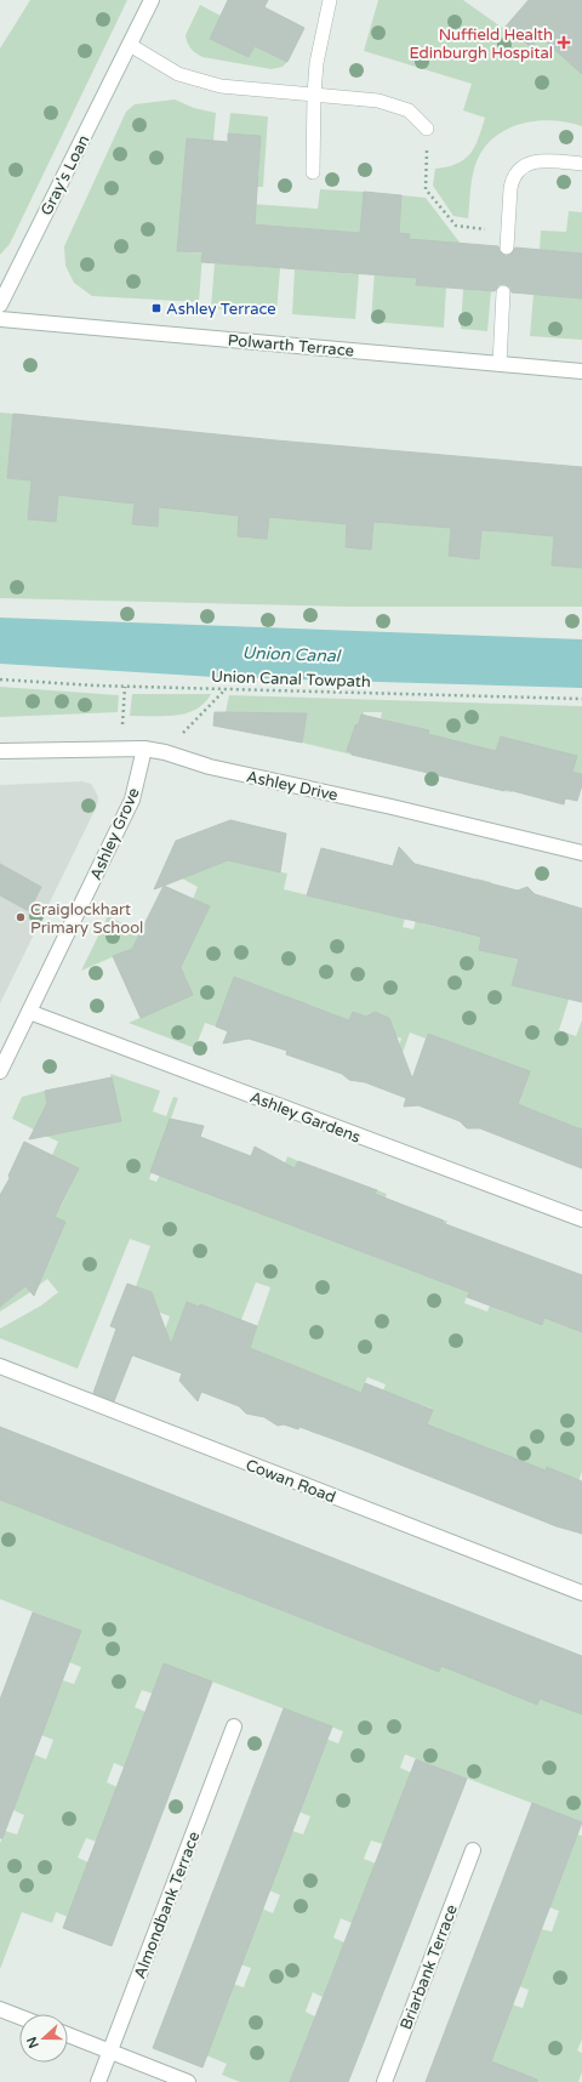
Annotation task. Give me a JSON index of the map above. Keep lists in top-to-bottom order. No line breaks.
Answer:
{"streets":{"street":["Gray's Loan","Polwarth Terrace","Ashley Drive","Ashley Grove","Ashley Gardens","Cowan Road","Almondbank Terrace","Briarbank Terrace"],"path":["Union Canal Towpath"]},"crossings":[["Ashley Drive","Ashley Grove"],["Ashley Grove","Ashley Gardens"]],"water":["Union Canal"],"places":{"health":["Nuffield Health Edinburgh Hospital"],"transit":["Ashley Terrace"],"other":["Craiglockhart Primary School"]},"north":"left"}
